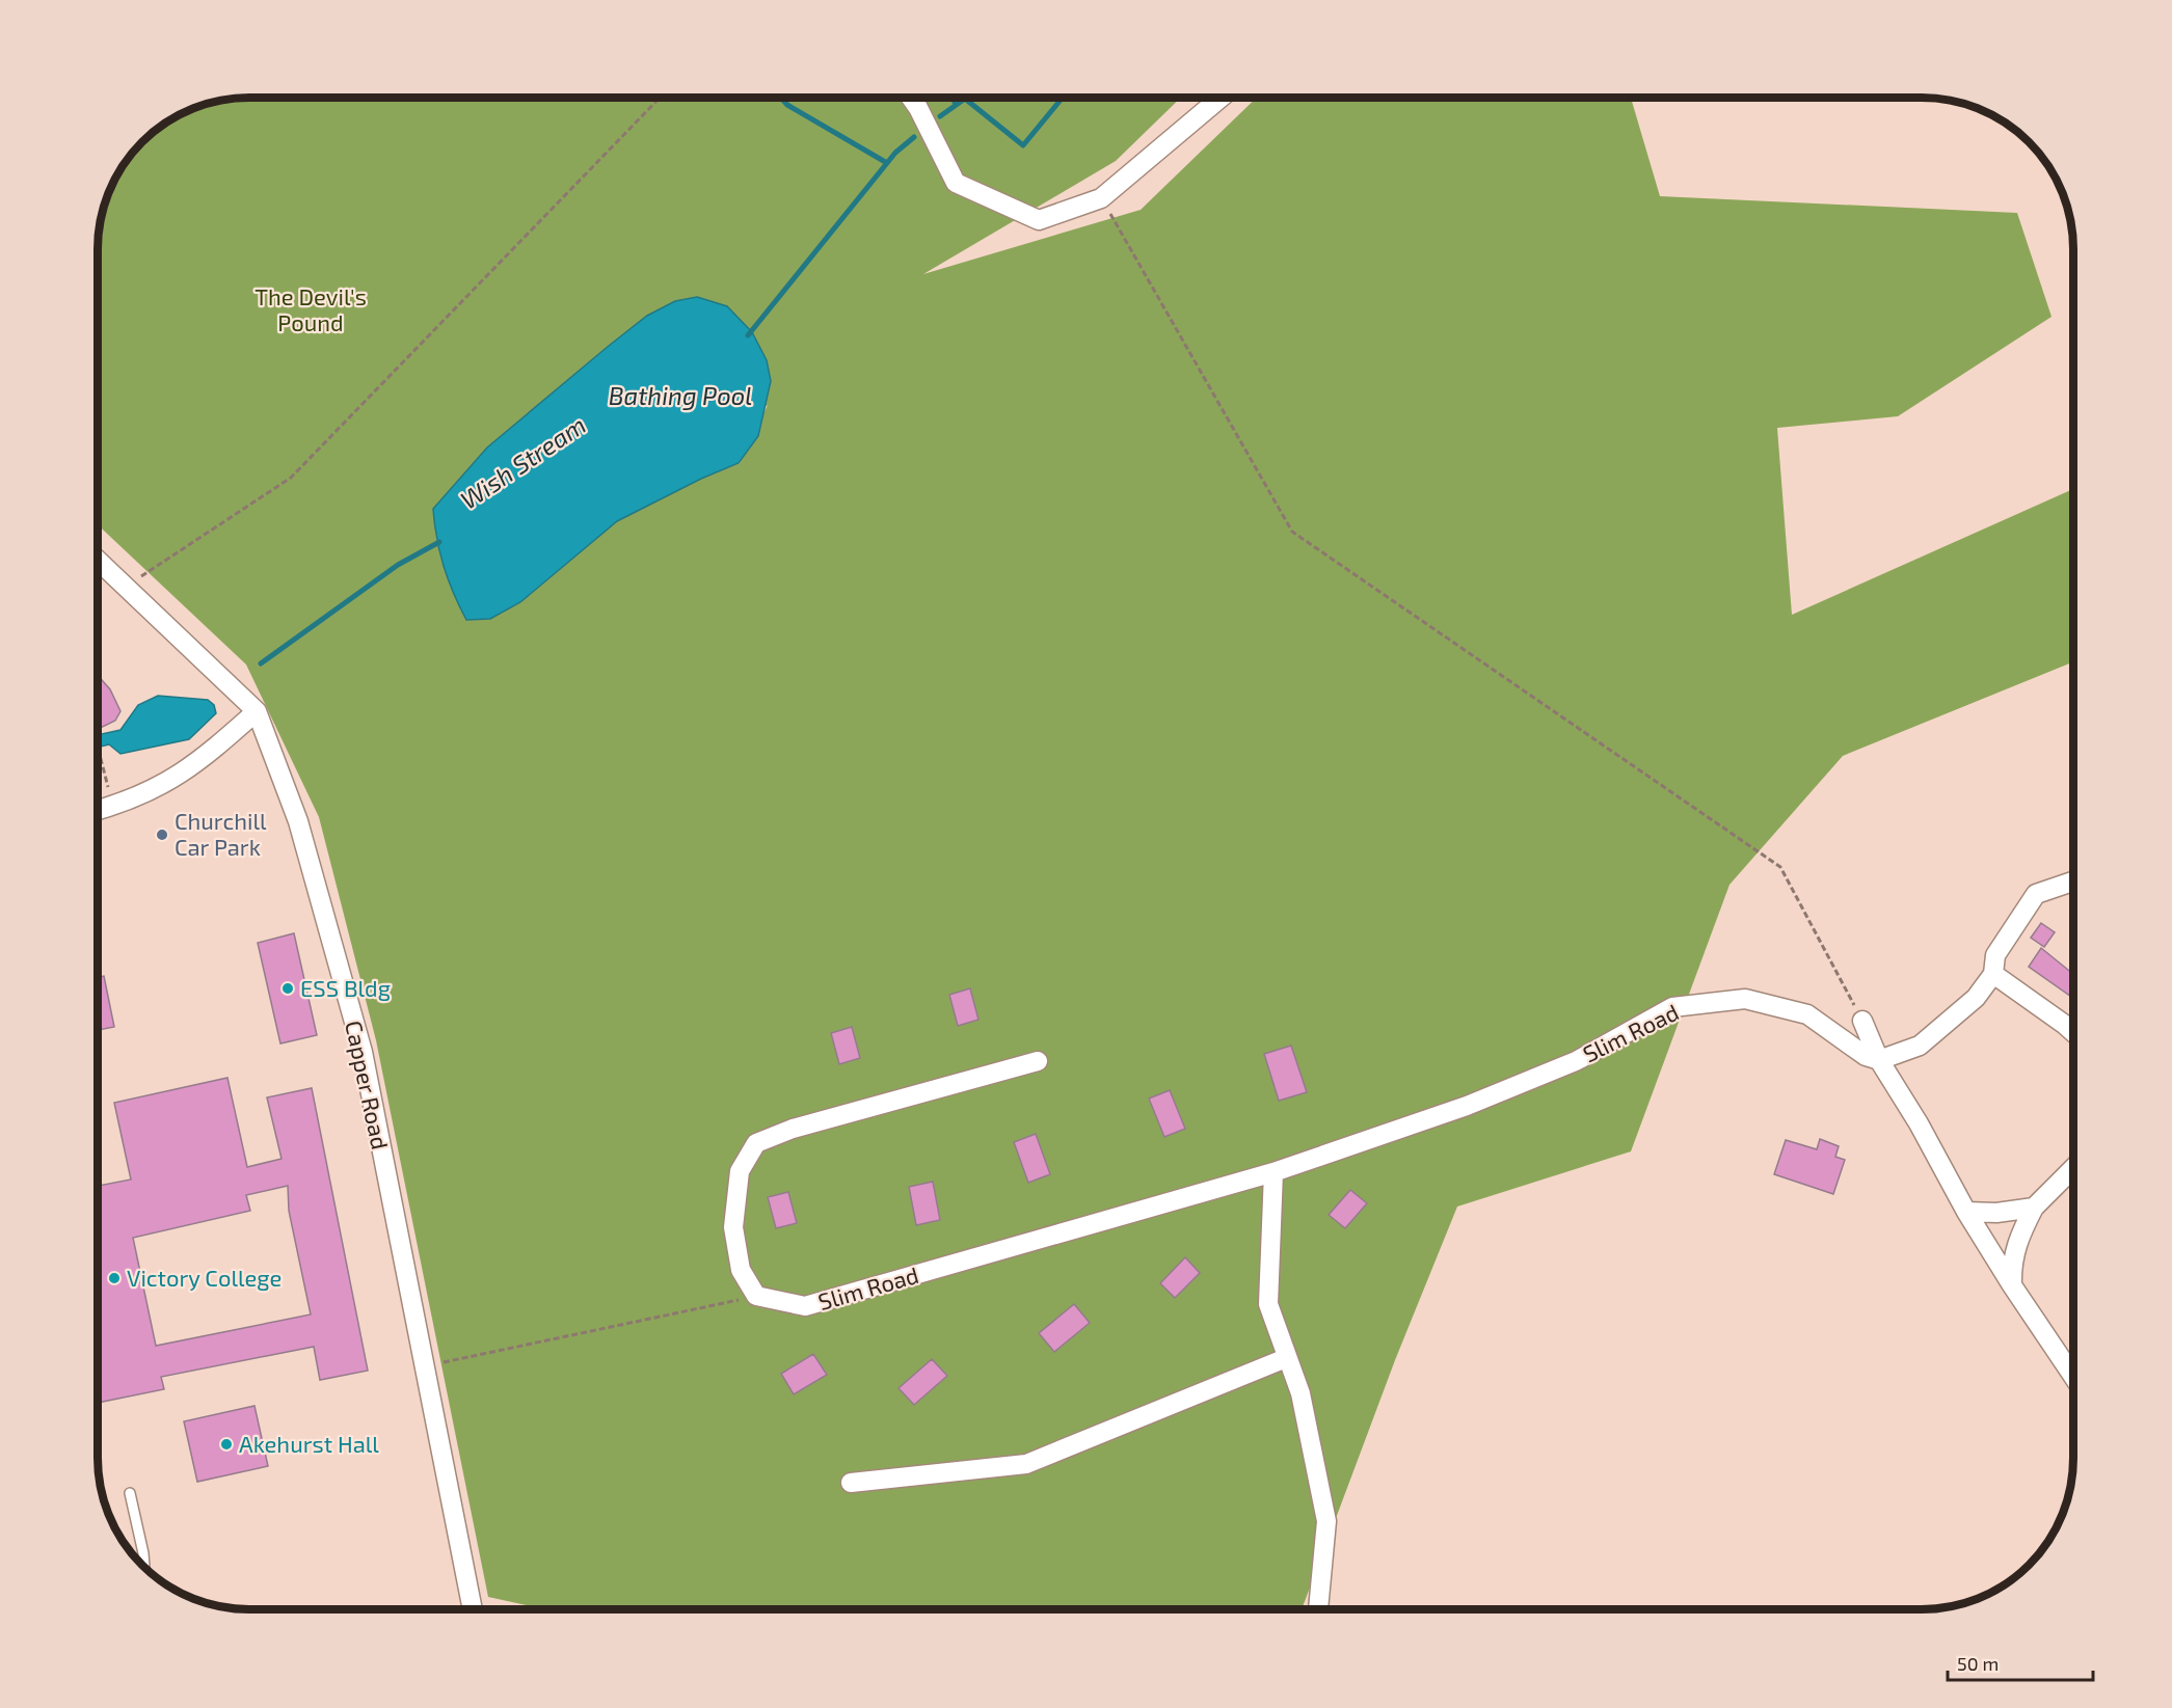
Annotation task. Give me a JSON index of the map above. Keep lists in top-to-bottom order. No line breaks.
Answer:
{"streets":{"street":["Slim Road","Capper Road"]},"water":["Bathing Pool","Wish Stream"],"parks":["The Devil's Pound"],"places":["Churchill Car Park","ESS Bldg","Victory College","Akehurst Hall"],"scale_bar":"50 m"}
